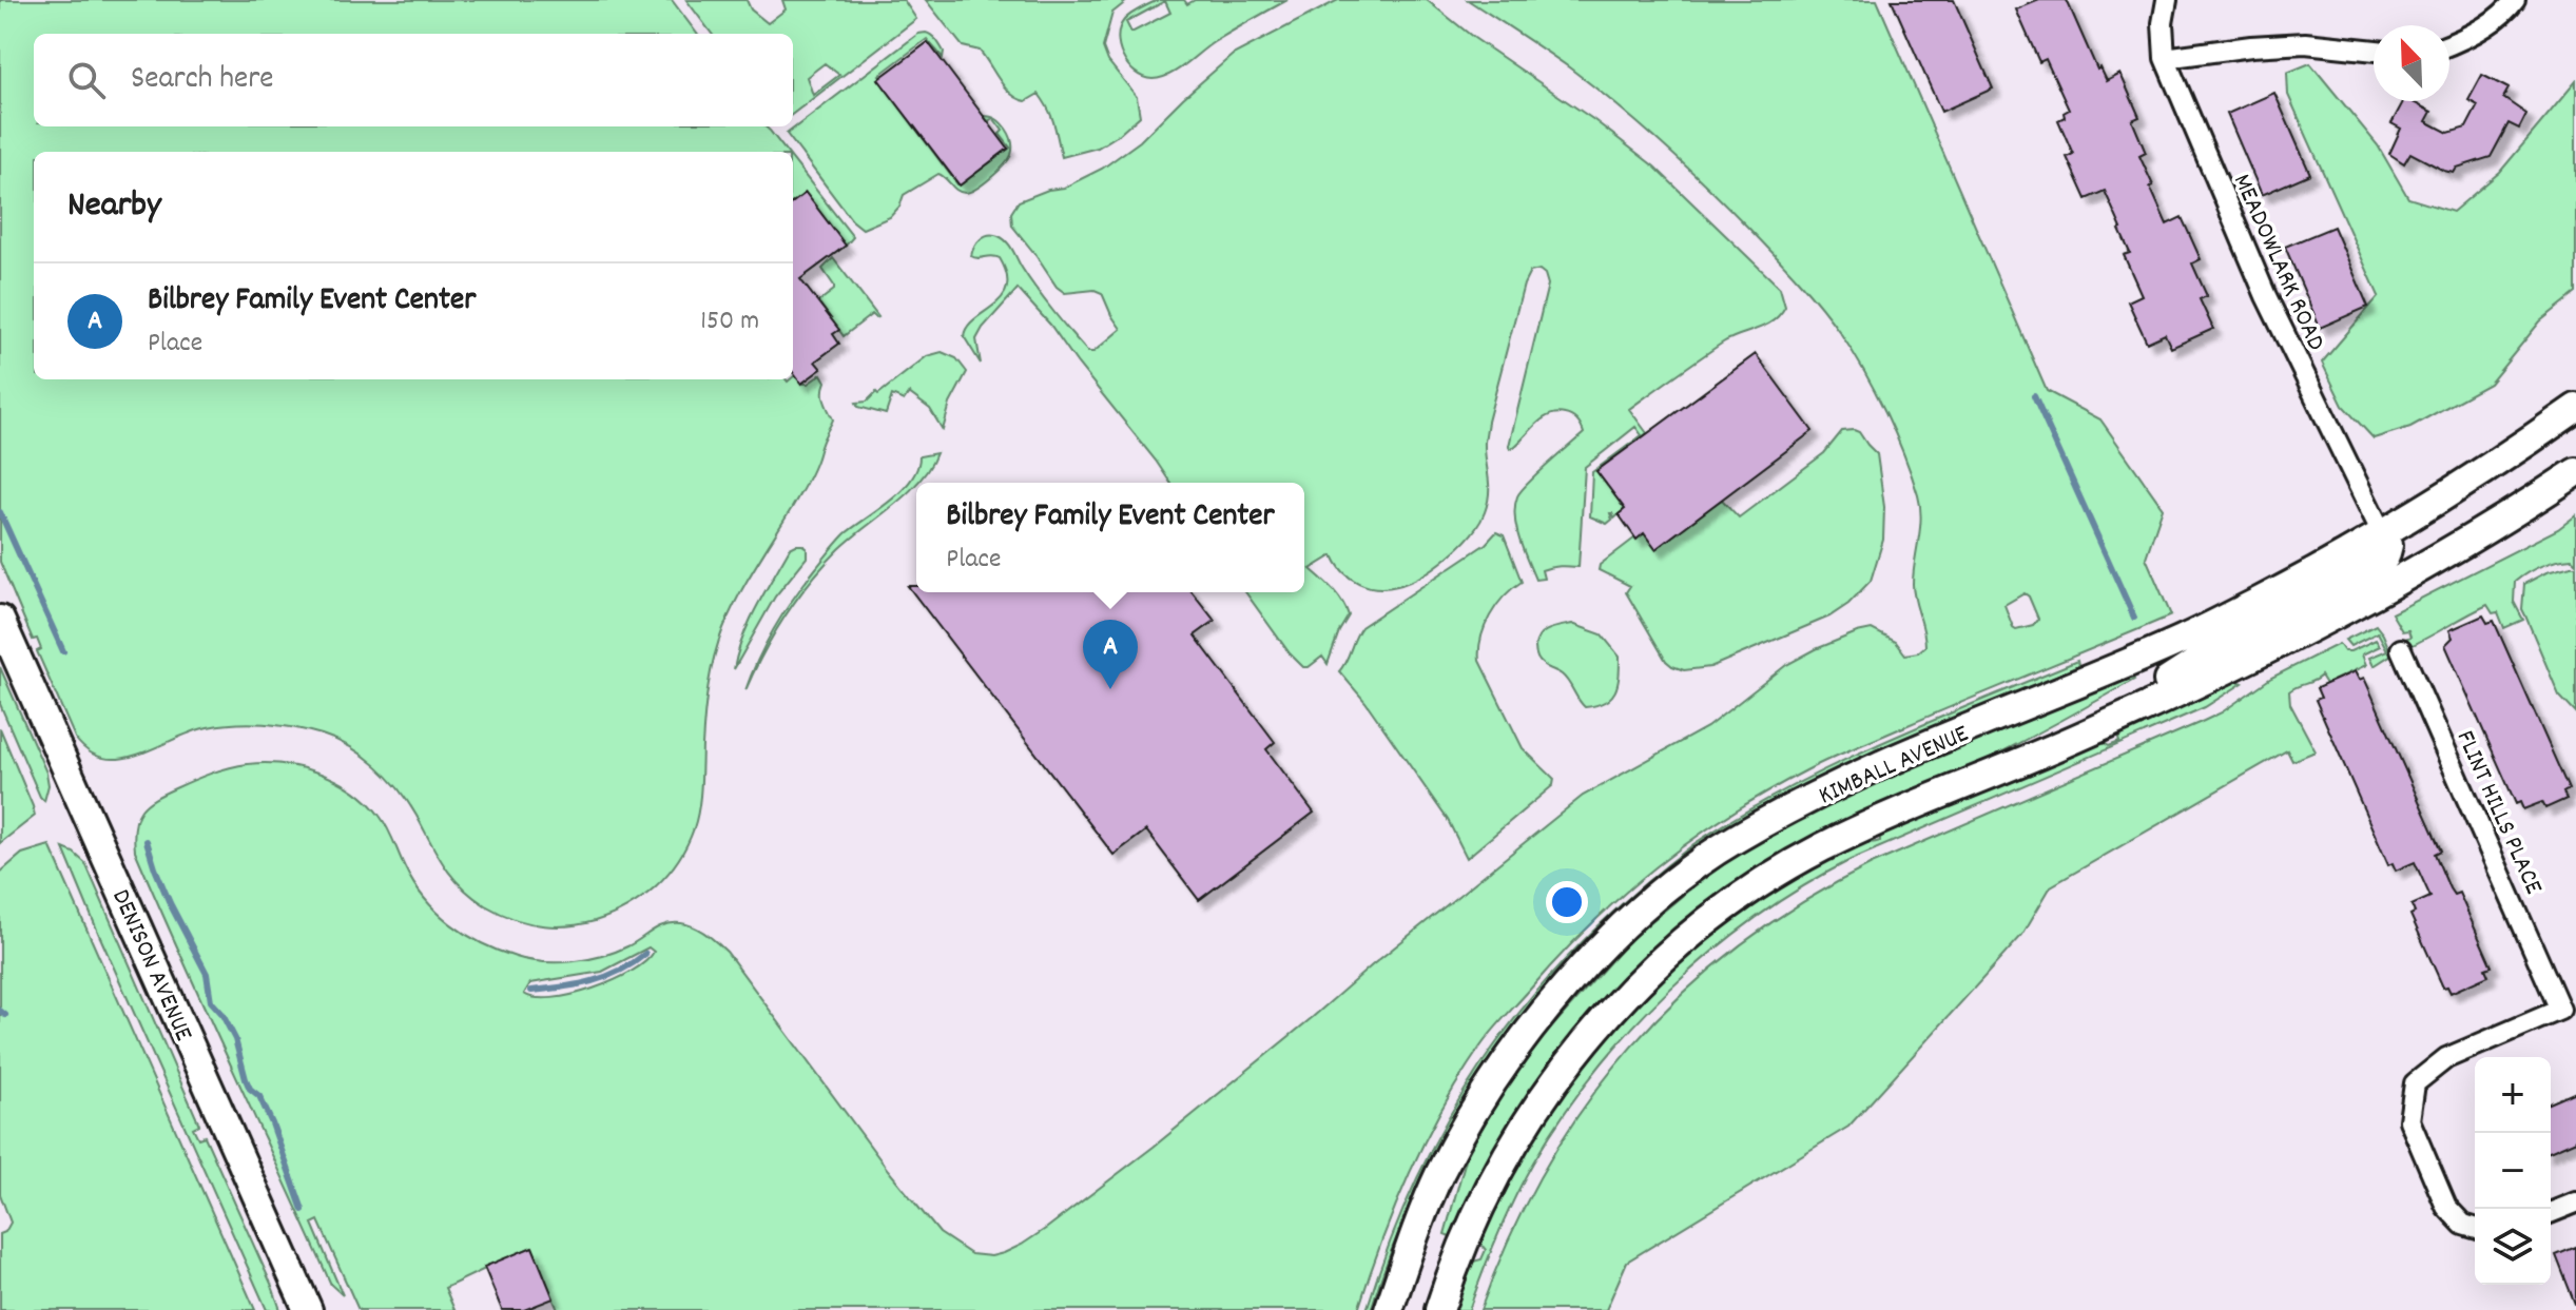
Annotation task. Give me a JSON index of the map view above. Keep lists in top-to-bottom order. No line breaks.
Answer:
{"streets":{"main road":["KIMBALL AVENUE","DENISON AVENUE"],"street":["MEADOWLARK ROAD","FLINT HILLS PLACE"]},"crossings":[["MEADOWLARK ROAD","KIMBALL AVENUE"]],"north":"top left","page":{"search":"Search here","heading":"Nearby","list":[{"mark":"A","name":"Bilbrey Family Event Center","note":"Place","value":"150 m"}],"popup":["Bilbrey Family Event Center","Place"],"pins":"A","map_buttons":["+","−"]}}
